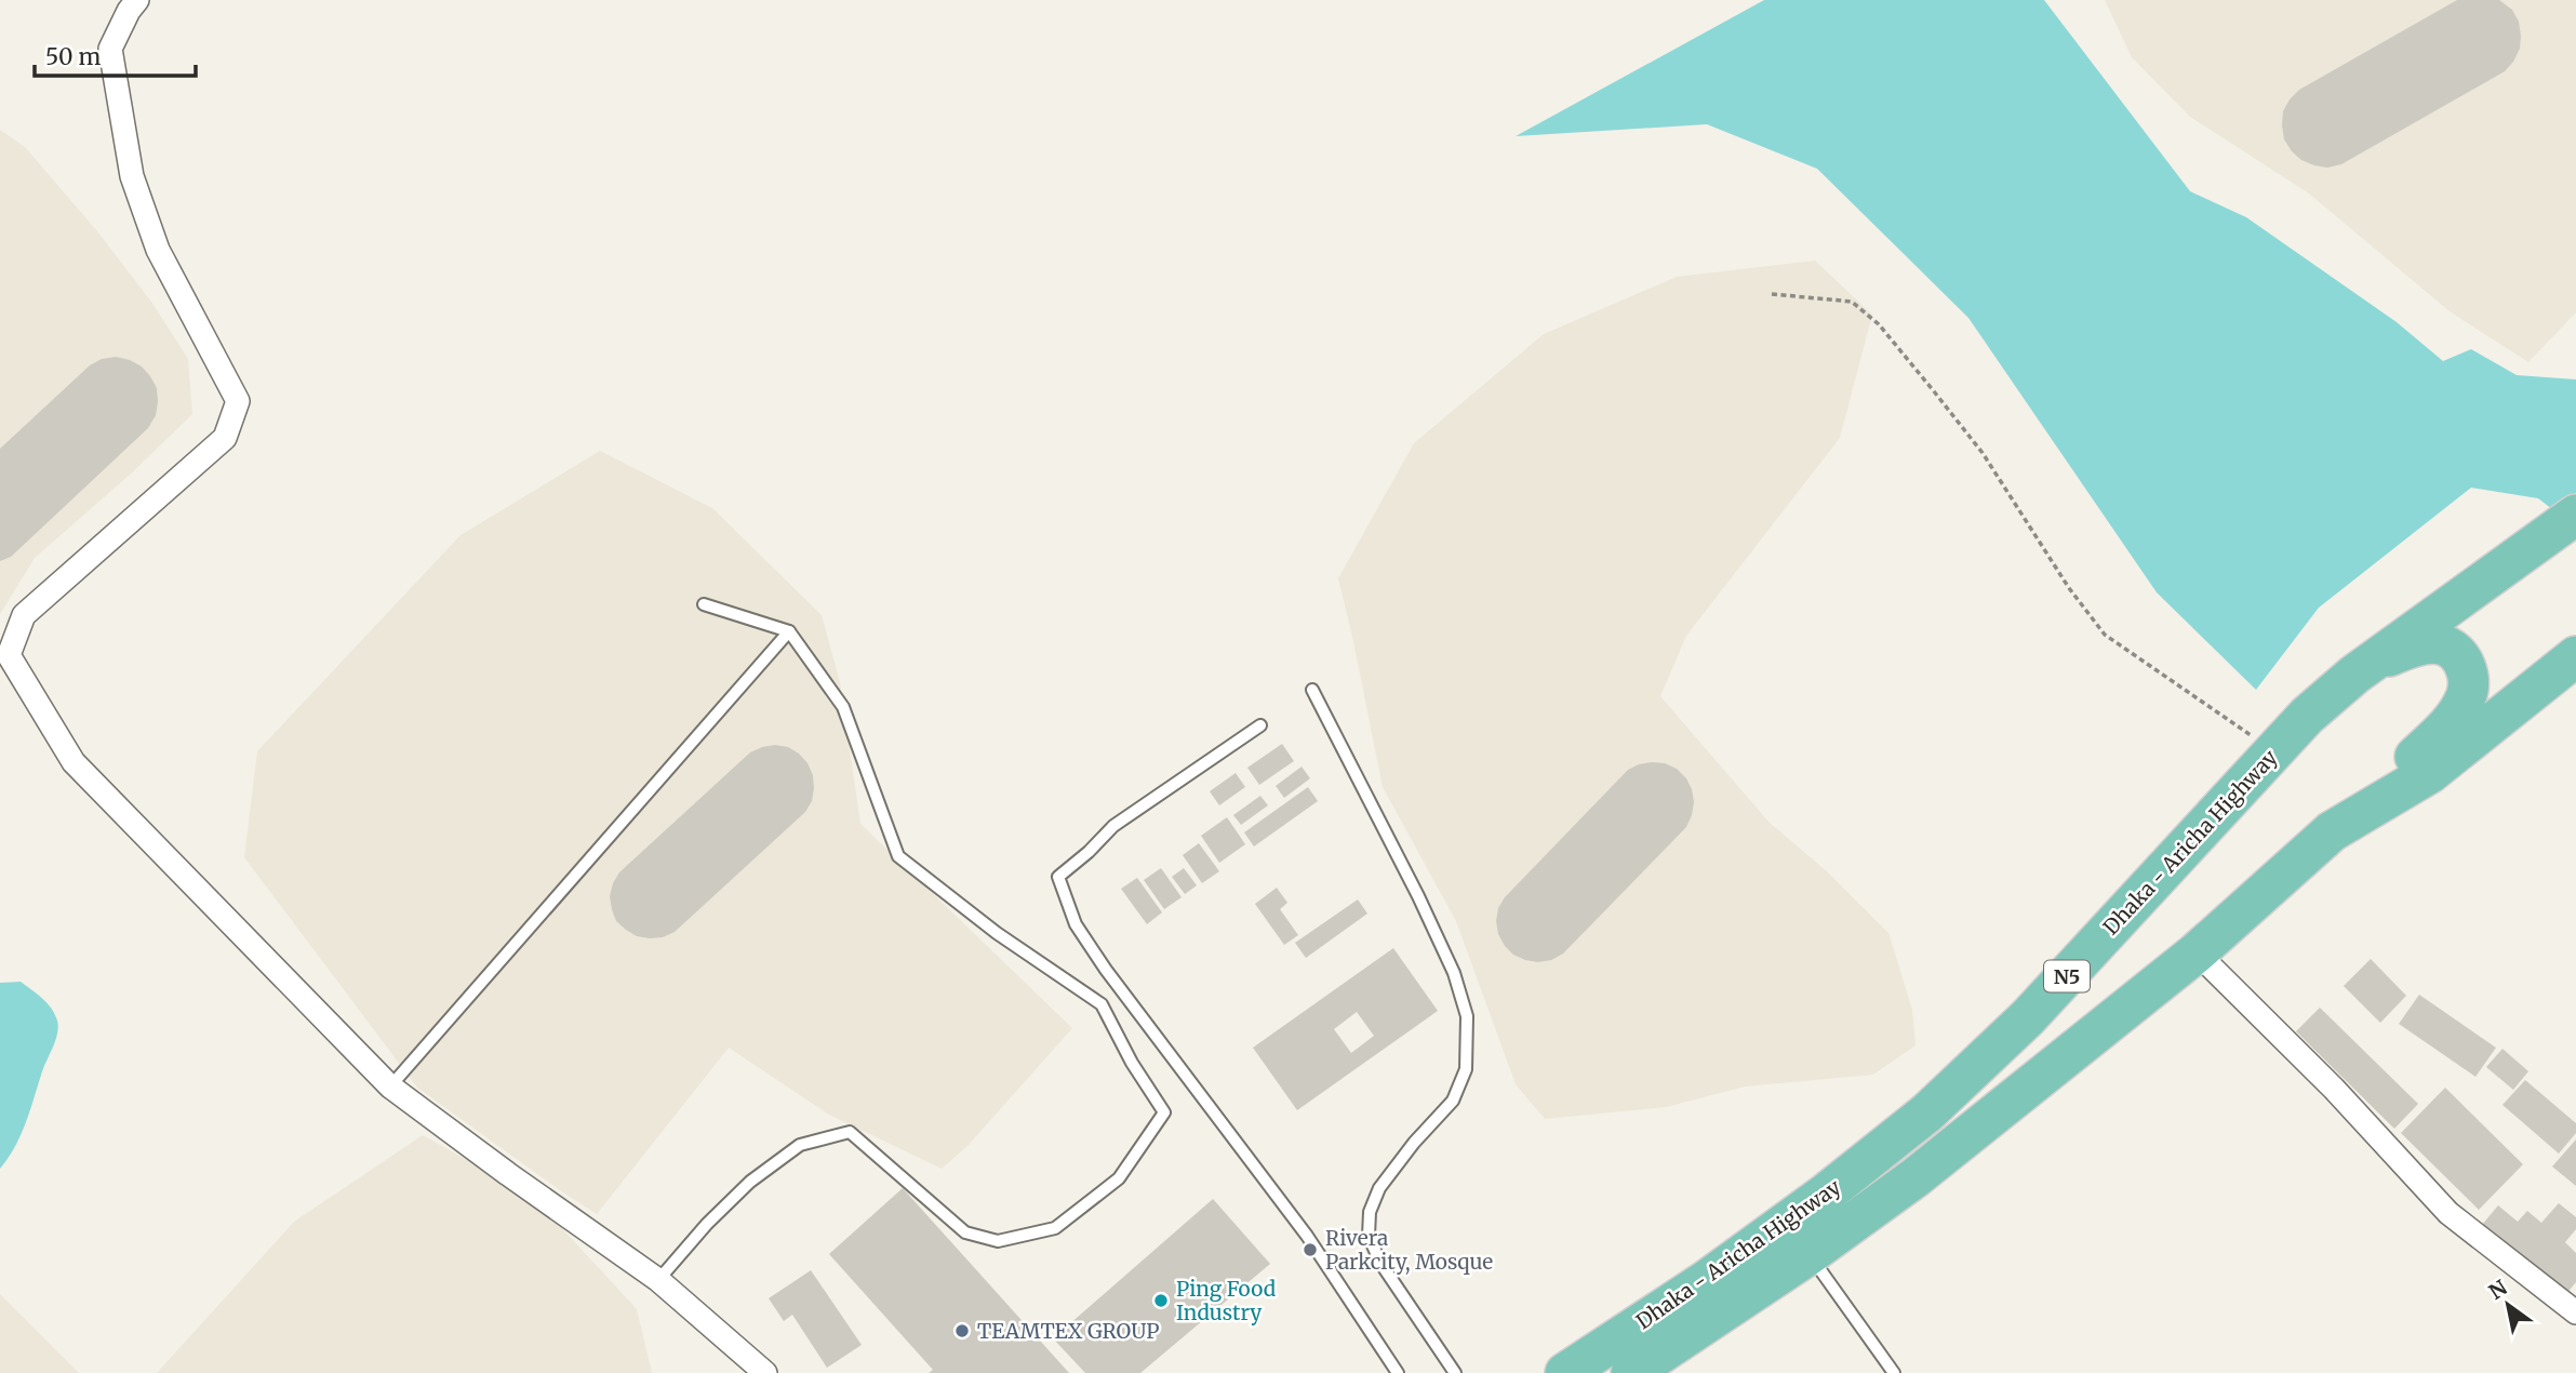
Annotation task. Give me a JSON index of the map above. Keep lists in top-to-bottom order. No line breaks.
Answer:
{"streets":{"highway":["Dhaka - Aricha Highway","N5"]},"places":["Rivera Parkcity, Mosque","Ping Food Industry","TEAMTEX GROUP"],"scale_bar":"50 m","north":"top left"}
